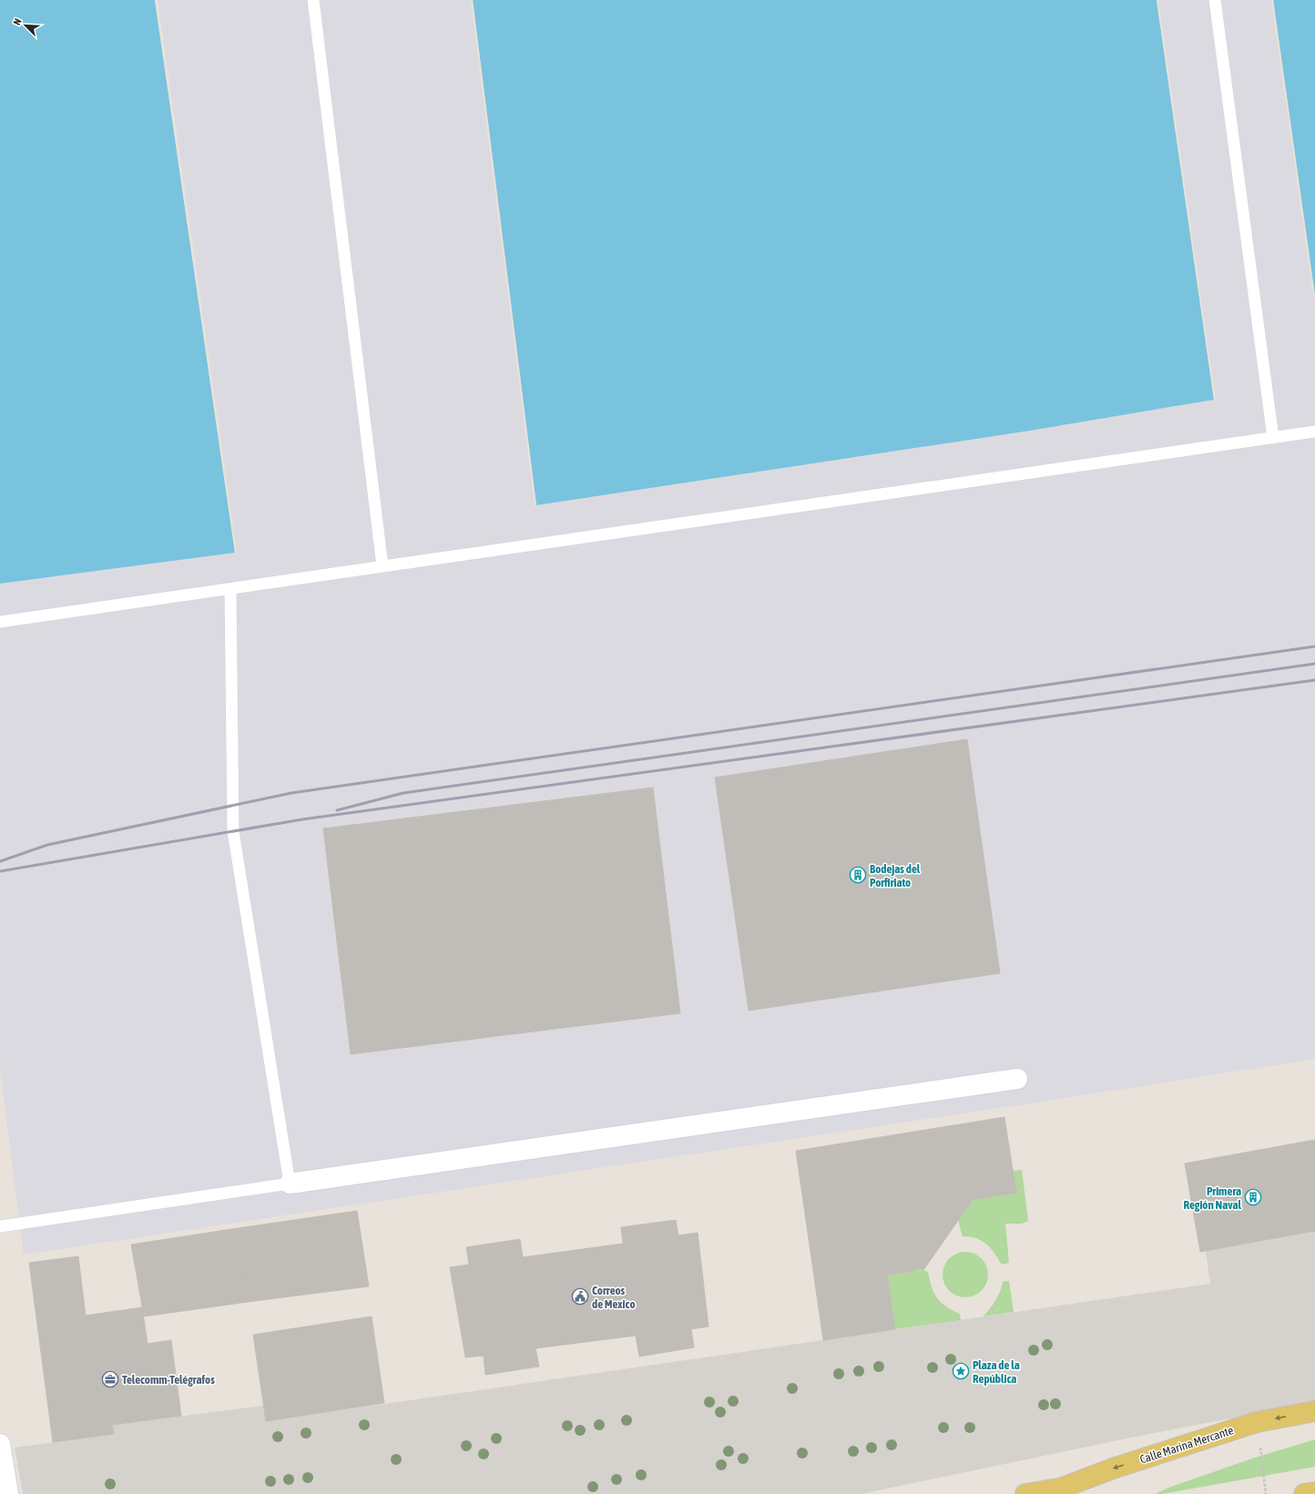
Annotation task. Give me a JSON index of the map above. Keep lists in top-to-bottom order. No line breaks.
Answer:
{"streets":{"main road":["Calle Marina Mercante"]},"one_way":["Calle Marina Mercante"],"places":{"building":["Bodejas del Porfiriato","Primera Región Naval"],"public building":["Correos de Mexico"],"place":["Plaza de la República"],"office":["Telecomm-Telégrafos"]},"north":"top left"}
